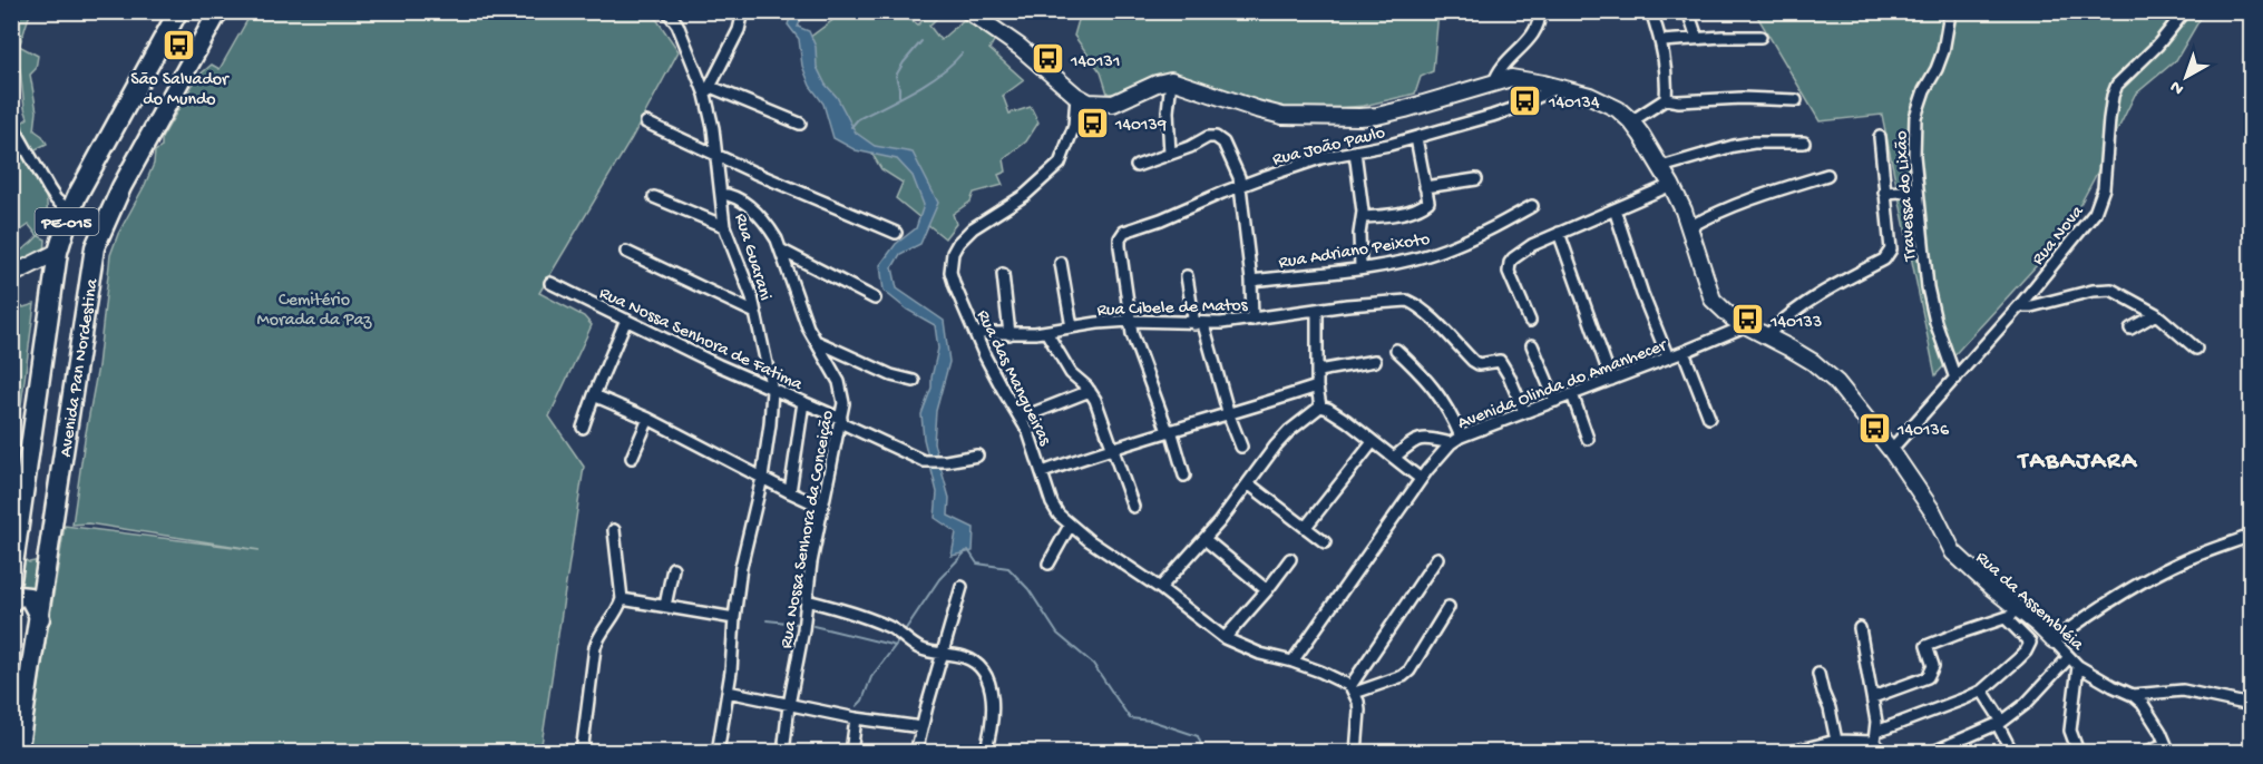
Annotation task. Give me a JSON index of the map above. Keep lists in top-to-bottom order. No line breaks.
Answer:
{"streets":{"highway":["PE-015","Avenida Pan Nordestina"],"street":["Rua João Paulo","Travessa do Lixão","Rua Nova","Rua Adriano Peixoto","Rua Guarani","Rua Cibele de Matos","Rua Nossa Senhora de Fatima","Rua das Mangueiras","Avenida Olinda do Amanhecer","Rua Nossa Senhora da Conceição","Rua da Assembléia"]},"crossings":[["Rua João Paulo","Rua Cibele de Matos"],["Travessa do Lixão","Rua Nova"],["Rua Nova","Rua da Assembléia"],["Rua Guarani","Rua Nossa Senhora de Fatima"],["Rua Guarani","Rua Nossa Senhora da Conceição"],["Rua Cibele de Matos","Rua das Mangueiras"],["Rua Cibele de Matos","Avenida Olinda do Amanhecer"],["Rua Nossa Senhora de Fatima","Rua Nossa Senhora da Conceição"],["Rua das Mangueiras","Avenida Olinda do Amanhecer"],["Avenida Olinda do Amanhecer","Rua da Assembléia"]],"districts":["TABAJARA"],"parks":["Cemitério Morada da Paz"],"places":{"bus stop":["São Salvador do Mundo","140131","140134","140139","140133","140136"]},"north":"bottom left"}
